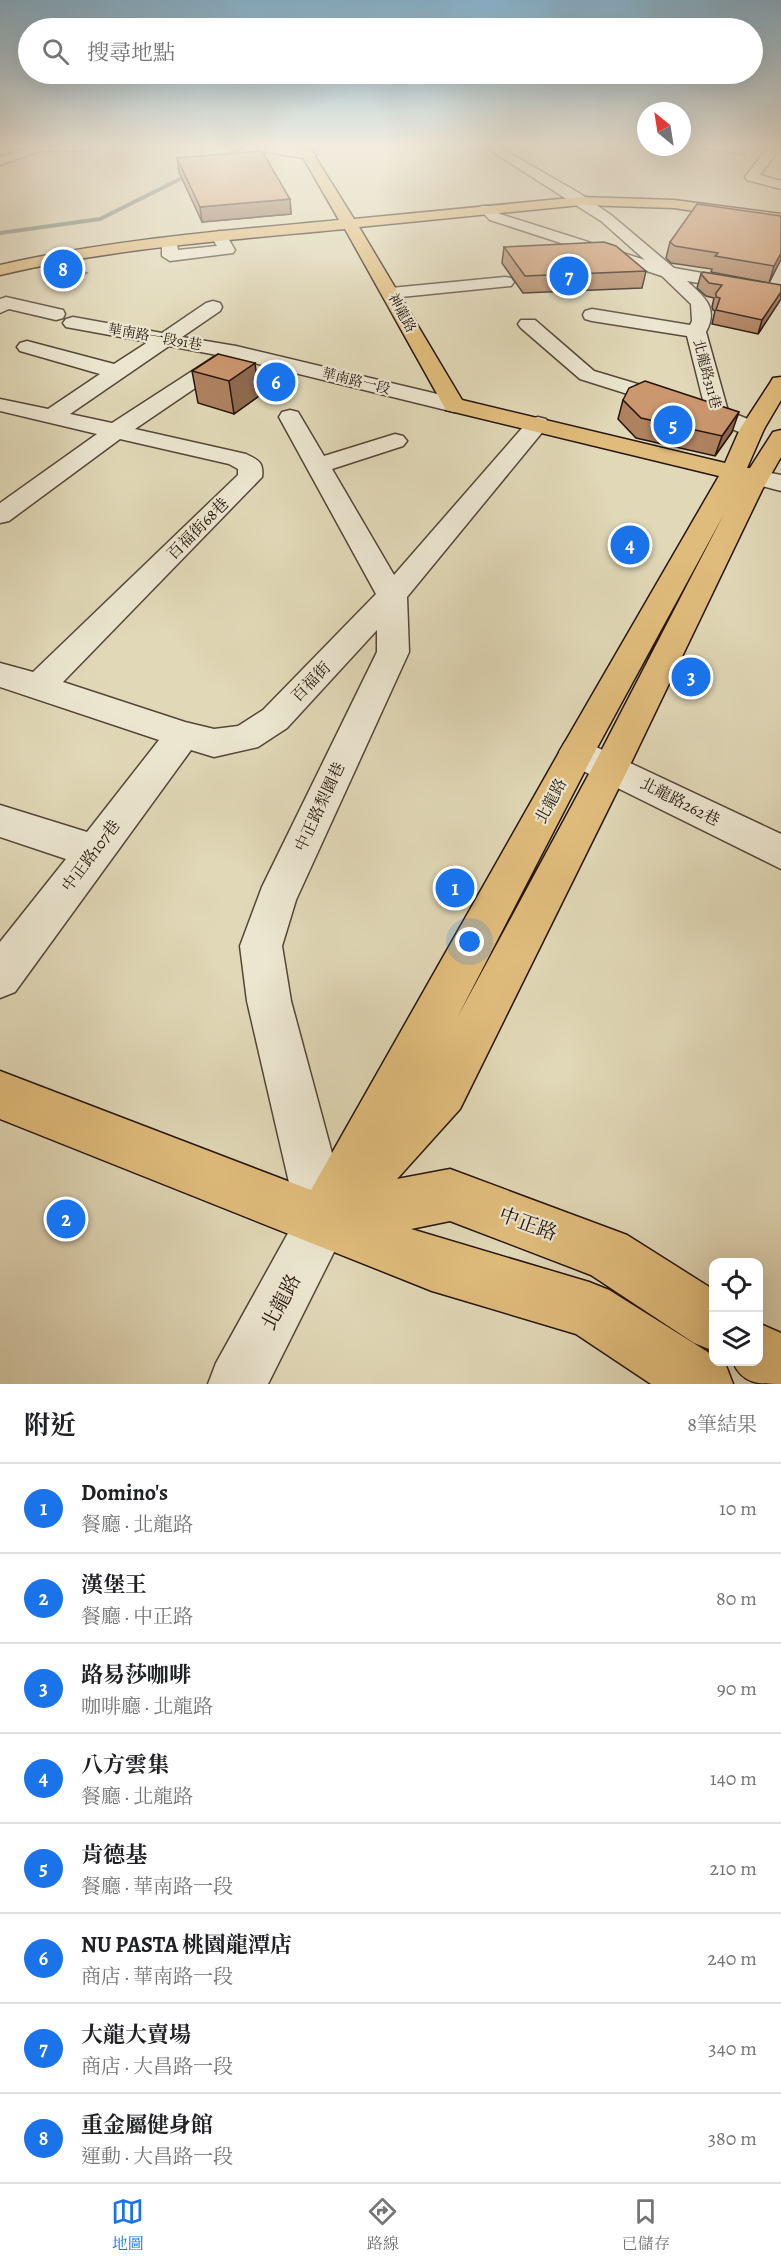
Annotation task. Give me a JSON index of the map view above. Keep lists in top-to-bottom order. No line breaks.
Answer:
{"streets":{"main road":["神龍路","華南路一段","北龍路","中正路"],"street":["華南路一段91巷","北龍路311巷","百福街68巷","百福街","北龍路262巷","中正路梨園巷","中正路107巷"]},"crossings":[["神龍路","華南路一段"],["華南路一段91巷","華南路一段"],["北龍路311巷","北龍路"],["華南路一段","百福街"],["華南路一段","北龍路"],["百福街68巷","百福街"],["百福街","中正路梨園巷"],["百福街","中正路107巷"],["北龍路","北龍路262巷"],["北龍路","中正路梨園巷"],["北龍路","中正路"],["中正路梨園巷","中正路"]],"north":"top left","page":{"search":"搜尋地點","pins":["8","7","6","5","4","3","1","2"],"heading":["附近","8筆結果"],"list":[{"mark":"1","name":"Domino's","note":"餐廳 · 北龍路","value":"10 m"},{"mark":"2","name":"漢堡王","note":"餐廳 · 中正路","value":"80 m"},{"mark":"3","name":"路易莎咖啡","note":"咖啡廳 · 北龍路","value":"90 m"},{"mark":"4","name":"八方雲集","note":"餐廳 · 北龍路","value":"140 m"},{"mark":"5","name":"肯德基","note":"餐廳 · 華南路一段","value":"210 m"},{"mark":"6","name":"NU PASTA 桃園龍潭店","note":"商店 · 華南路一段","value":"240 m"},{"mark":"7","name":"大龍大賣場","note":"商店 · 大昌路一段","value":"340 m"},{"mark":"8","name":"重金屬健身館","note":"運動 · 大昌路一段","value":"380 m"}],"nav":["地圖","路線","已儲存"]}}
